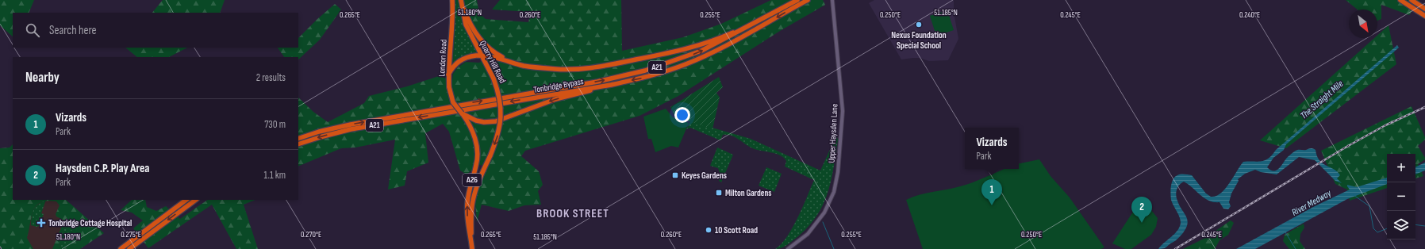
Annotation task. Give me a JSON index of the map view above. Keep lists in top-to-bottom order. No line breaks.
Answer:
{"streets":{"highway":["London Road","Quarry Hill Road","A21","Tonbridge Bypass","A26"],"street":["Upper Haysden Lane"]},"crossings":[["London Road","Quarry Hill Road"]],"districts":["BROOK STREET"],"water":["The Straight Mile","River Medway"],"places":{"other":["Nexus Foundation Special School","10 Scott Road"],"transit":["Keyes Gardens","Milton Gardens"],"health":["Tonbridge Cottage Hospital"]},"north":"bottom right","page":{"search":"Search here","heading":["Nearby","2 results"],"list":[{"mark":"1","name":"Vizards","note":"Park","value":"730 m"},{"mark":"2","name":"Haysden C.P. Play Area","note":"Park","value":"1.1 km"}],"popup":["Vizards","Park"],"map_buttons":["+","−"],"pins":["1","2"]},"coordinates":["51.180°N","51.185°N","0.245°E","0.265°E","0.260°E","0.255°E","0.250°E","0.240°E","0.275°E","0.270°E"]}
